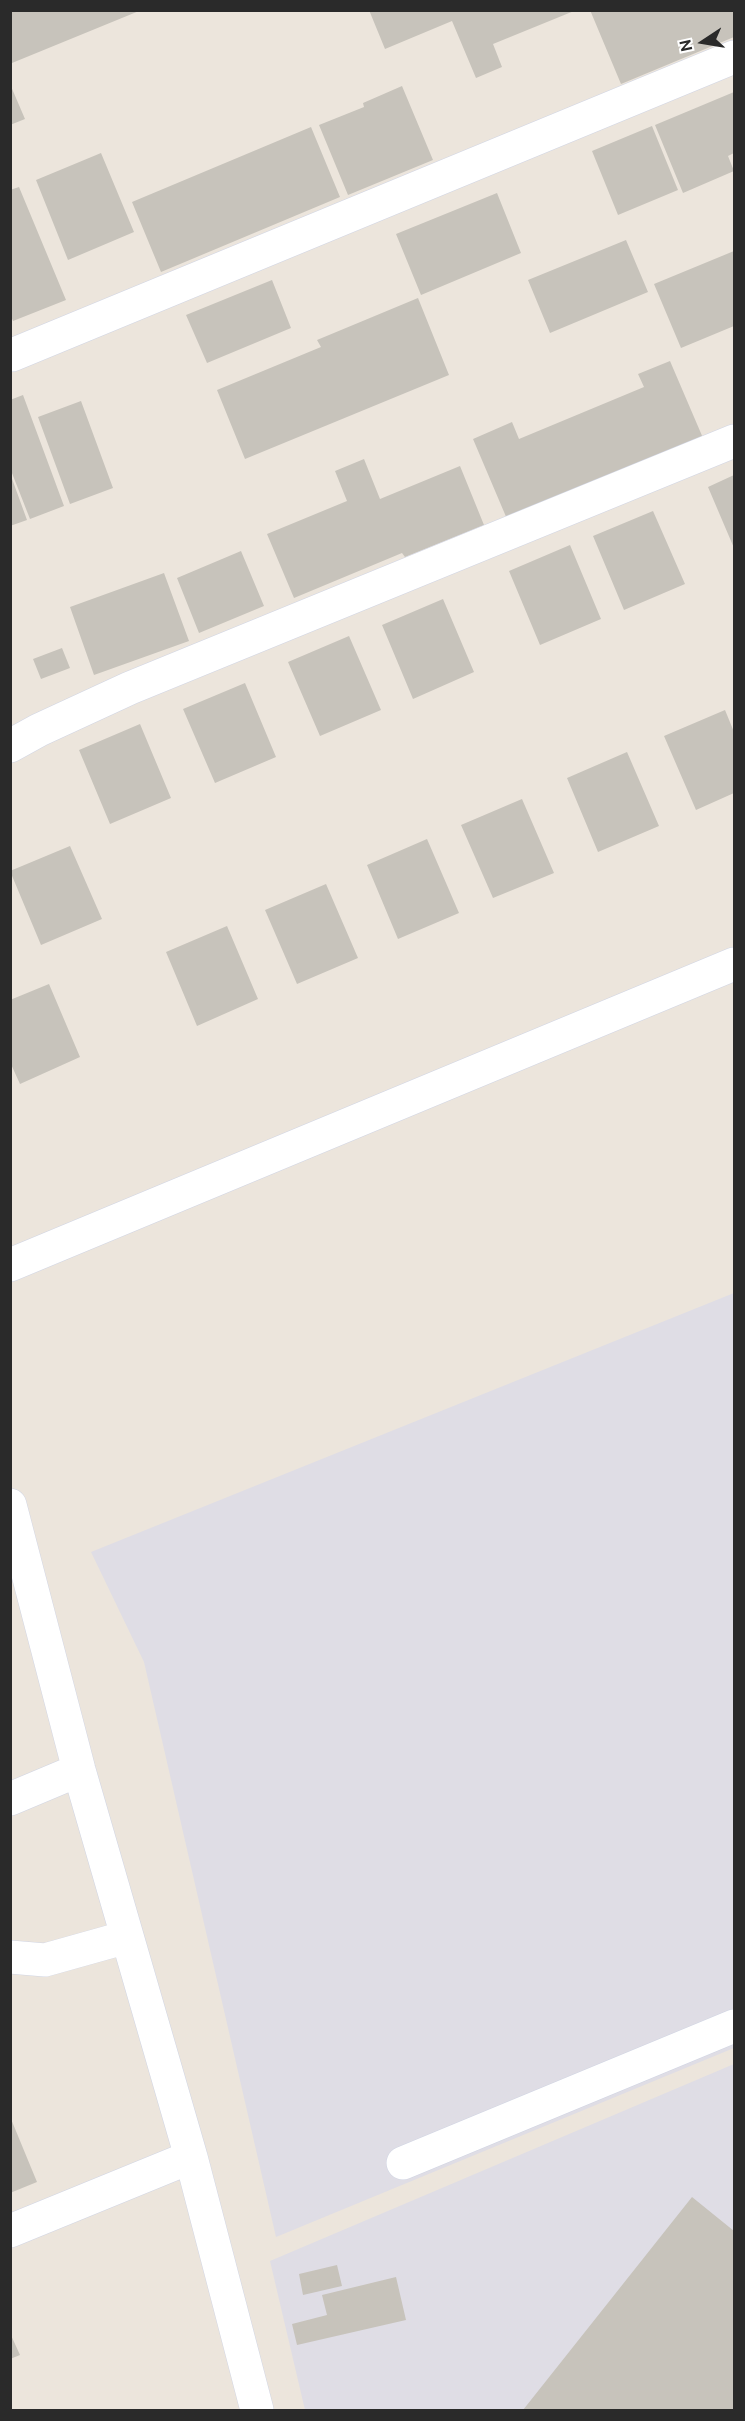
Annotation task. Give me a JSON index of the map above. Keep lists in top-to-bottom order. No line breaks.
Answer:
{"north":"left"}
